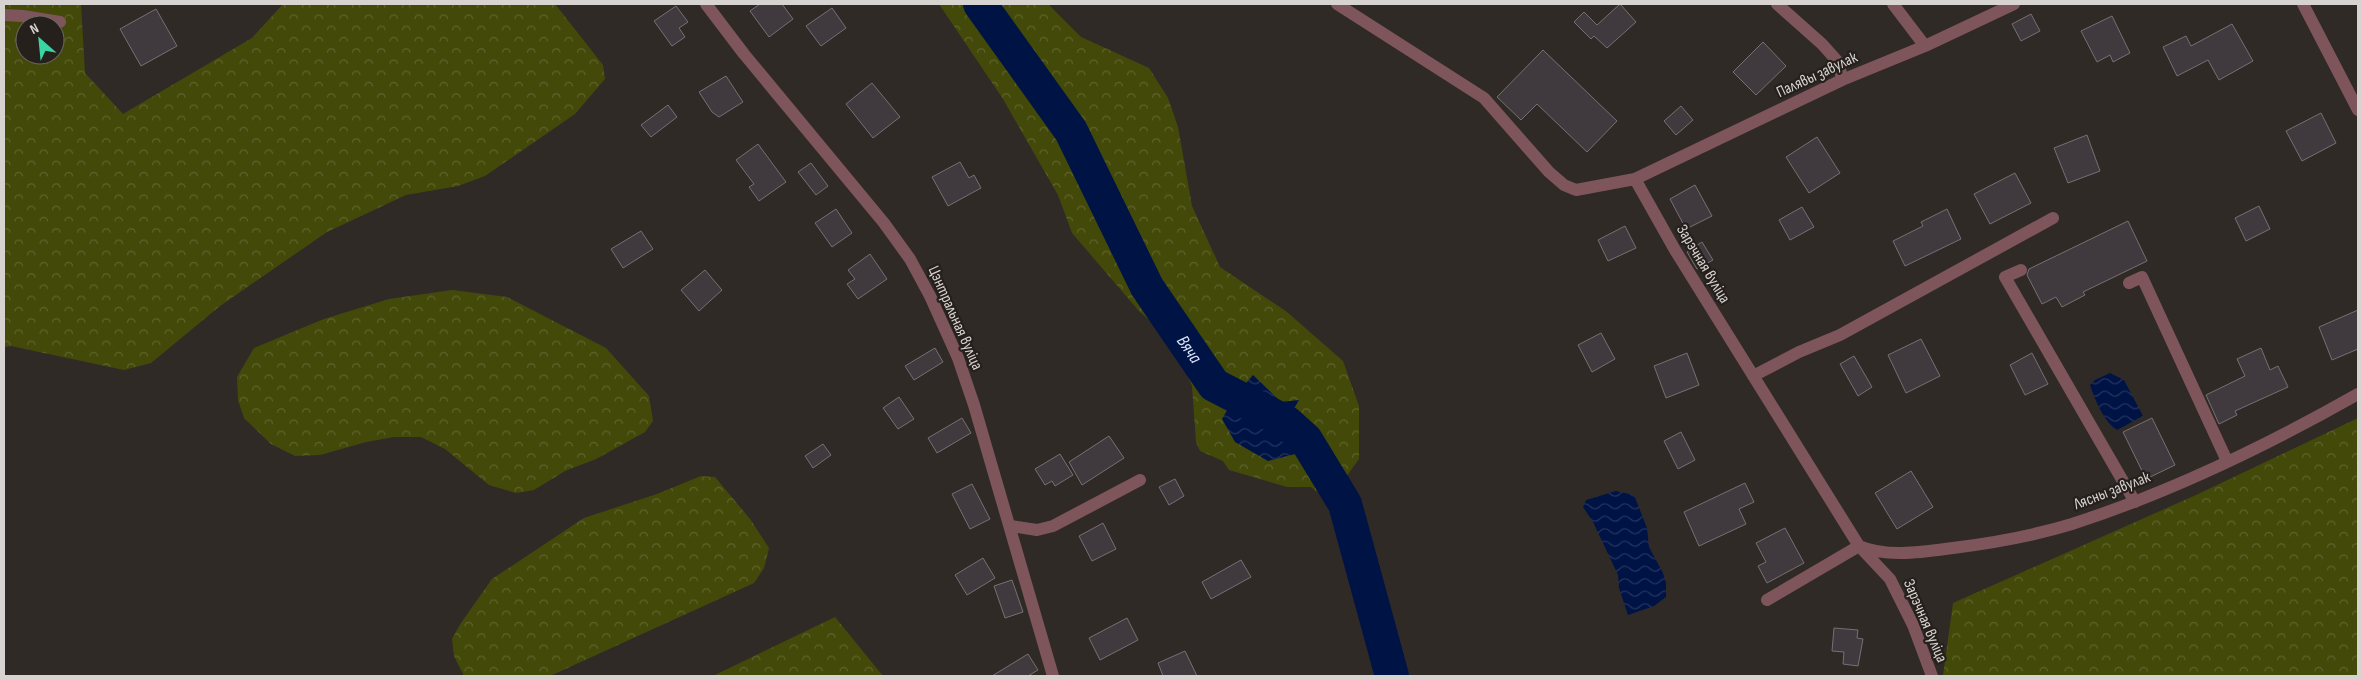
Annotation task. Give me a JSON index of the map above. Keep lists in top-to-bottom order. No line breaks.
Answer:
{"streets":{"street":["Палявы завулак","Зарэчная вуліца","Цэнтральная вуліца","Лясны завулак"]},"crossings":[["Палявы завулак","Зарэчная вуліца"],["Зарэчная вуліца","Лясны завулак"]],"water":["Вяча"],"north":"top left"}
